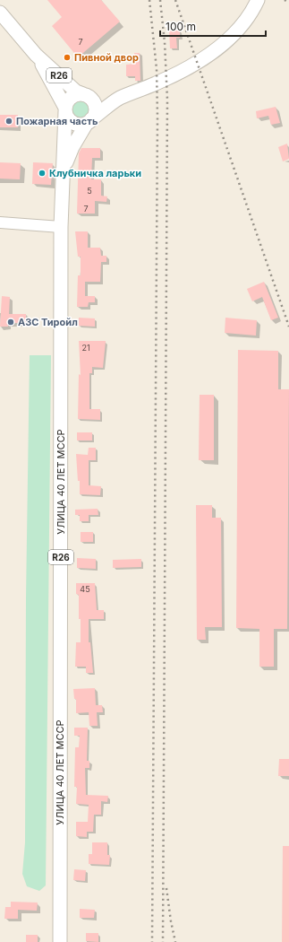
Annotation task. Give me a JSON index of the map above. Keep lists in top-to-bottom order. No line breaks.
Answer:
{"streets":{"main road":["R26","УЛИЦА 40 ЛЕТ МССР"]},"crossings":[["R26","УЛИЦА 40 ЛЕТ МССР"]],"places":["Пивной двор","Пожарная часть","Клубничка ларьки","АЗС Тиройл"],"house_numbers":["7","5","7","21","45"],"scale_bar":"100 m"}
